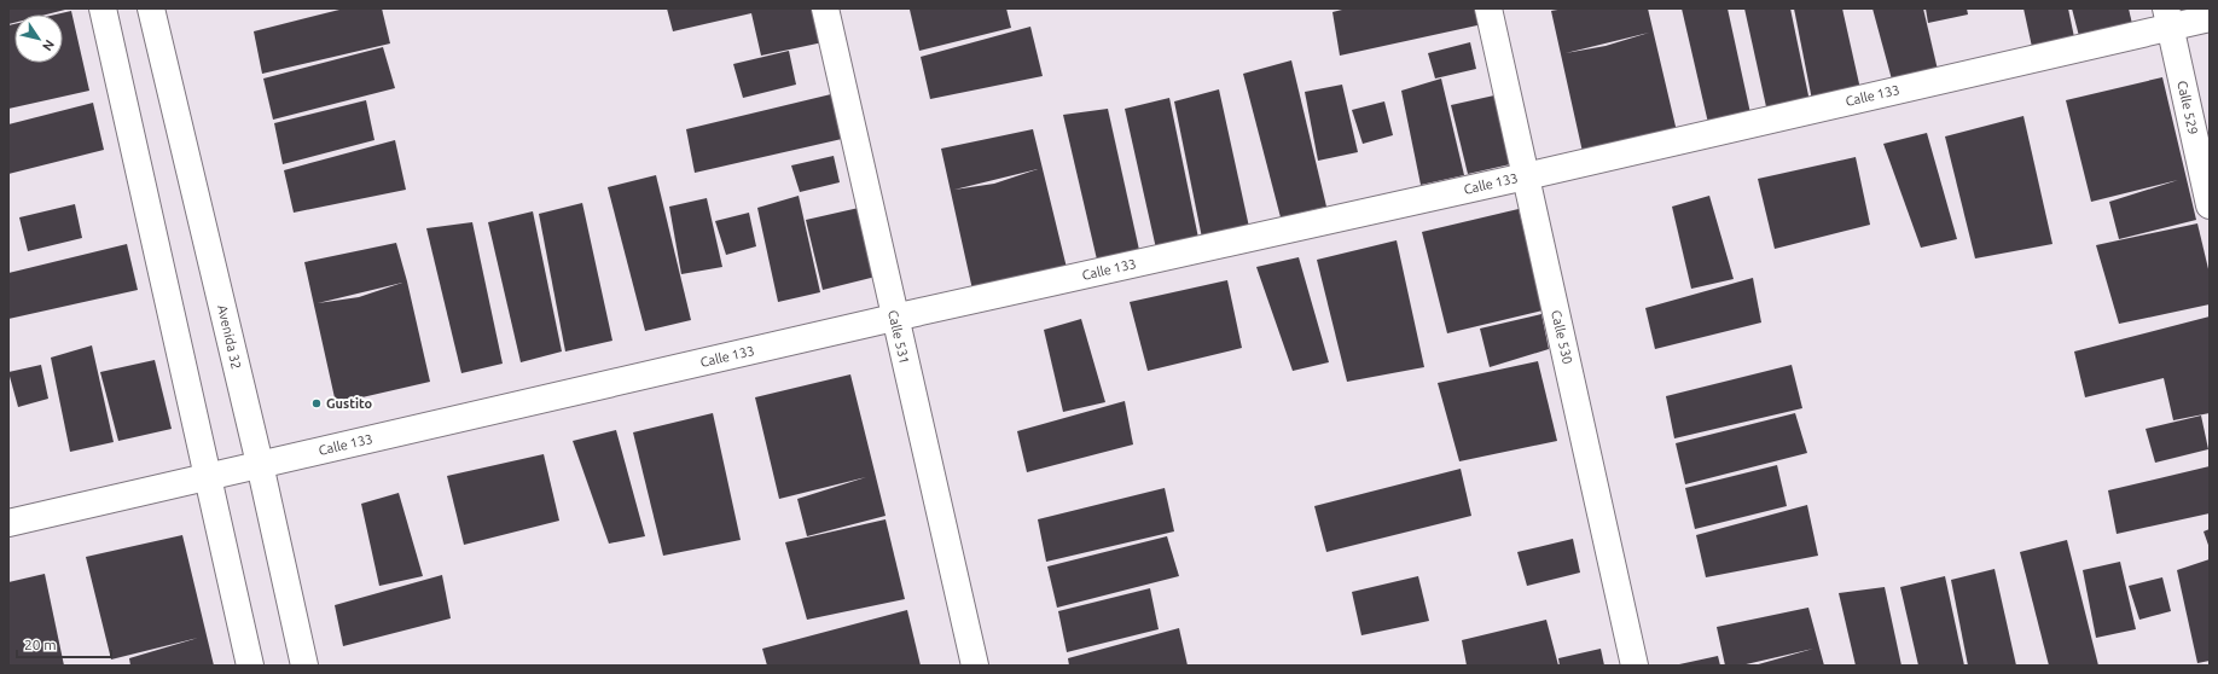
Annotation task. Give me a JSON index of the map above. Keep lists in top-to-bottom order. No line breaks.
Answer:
{"streets":{"street":["Calle 133","Calle 529","Avenida 32","Calle 531","Calle 530"]},"crossings":[["Calle 133","Calle 529"],["Calle 133","Avenida 32"],["Calle 133","Calle 531"],["Calle 133","Calle 530"]],"places":["Gustito"],"scale_bar":"20 m","north":"bottom right"}
